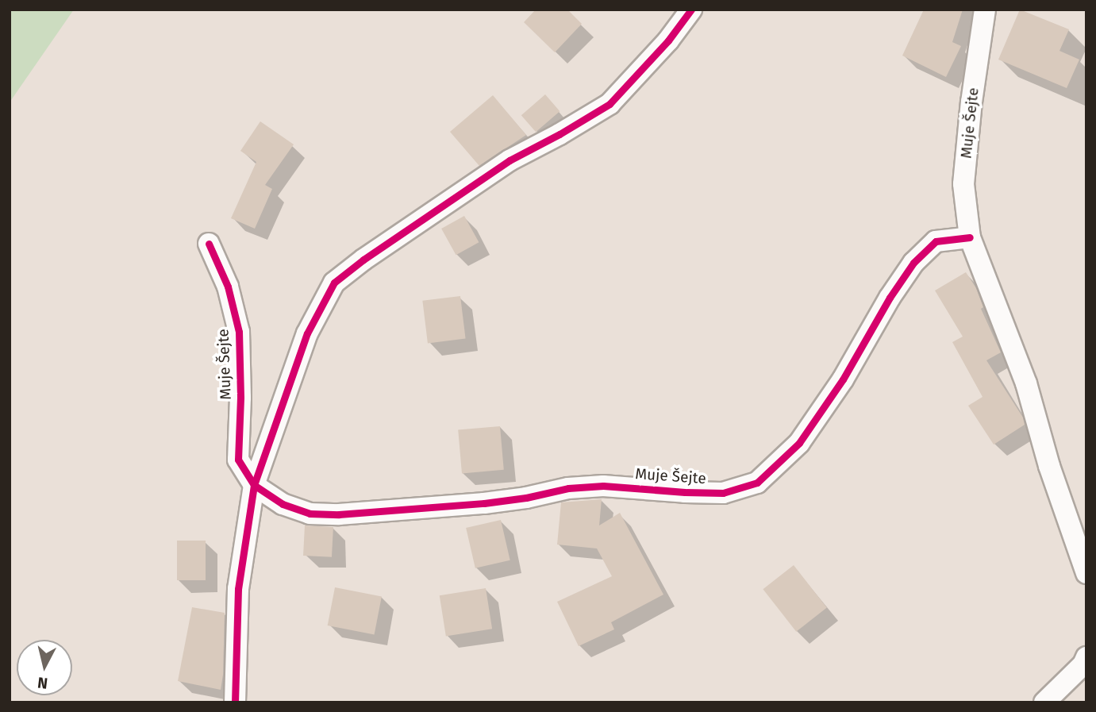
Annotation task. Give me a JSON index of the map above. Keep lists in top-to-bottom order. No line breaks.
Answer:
{"streets":{"street":["Muje Šejte"]},"north":"bottom"}
